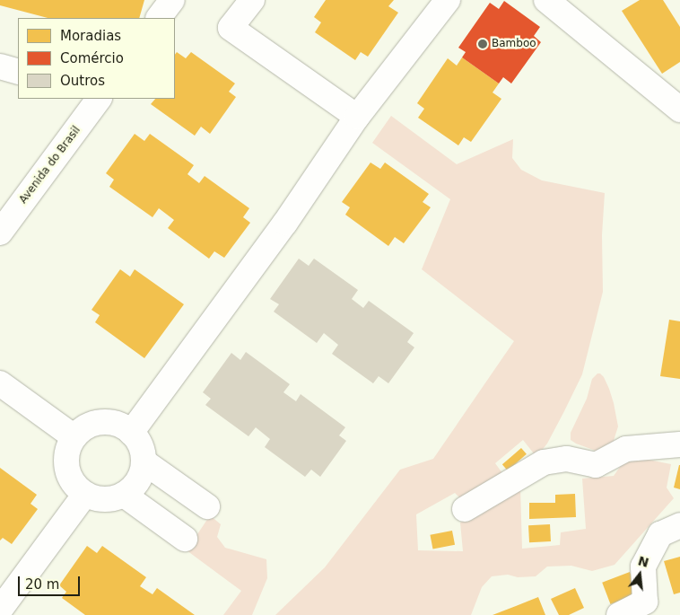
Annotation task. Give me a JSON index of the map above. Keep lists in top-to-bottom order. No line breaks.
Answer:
{"streets":{"street":["Avenida do Brasil"]},"places":["Bamboo"],"legend":["Moradias","Comércio","Outros"],"scale_bar":"20 m","north":"top"}
